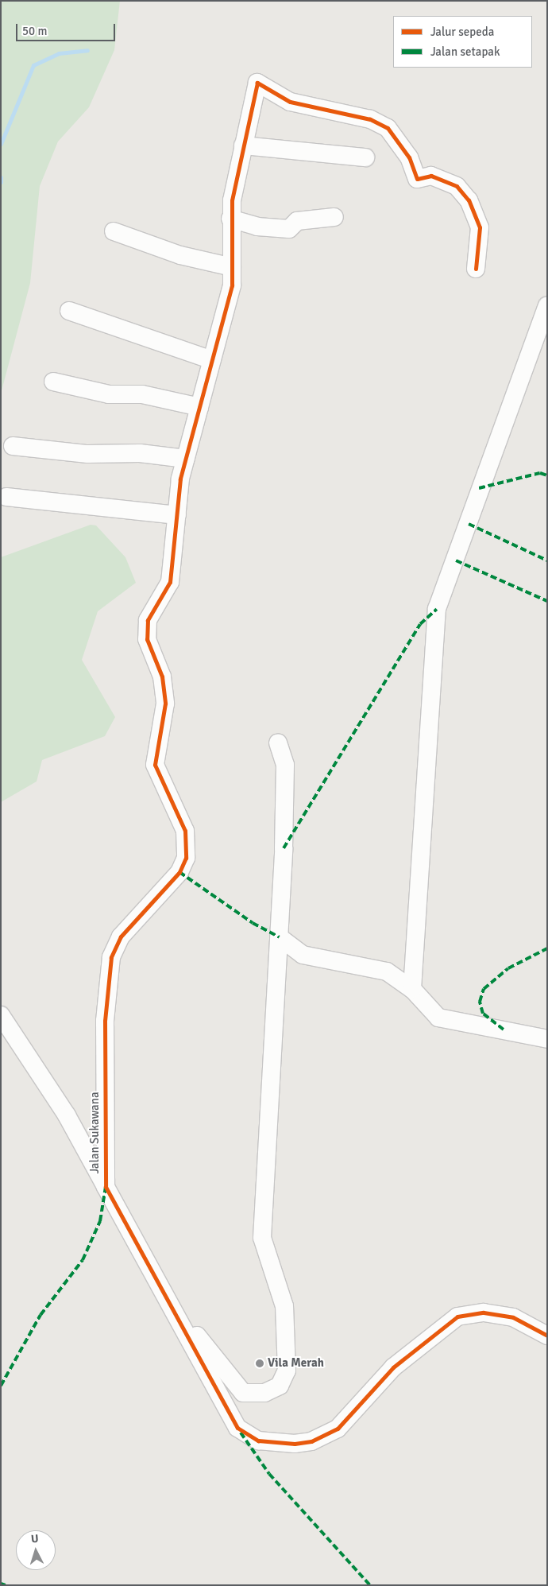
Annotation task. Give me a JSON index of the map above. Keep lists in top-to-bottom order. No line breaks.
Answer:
{"streets":{"street":["Jalan Sukawana"]},"places":["Vila Merah"],"legend":["Jalur sepeda","Jalan setapak"],"scale_bar":"50 m","north":"top"}
